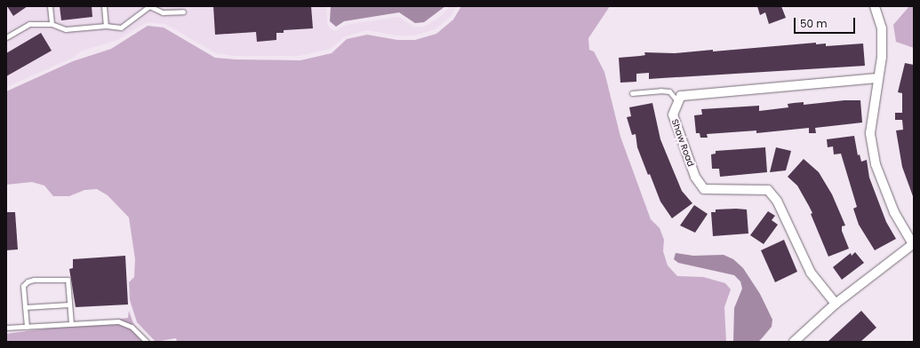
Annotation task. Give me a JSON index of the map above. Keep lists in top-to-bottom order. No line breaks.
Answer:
{"streets":{"street":["Shaw Road"]},"scale_bar":"50 m"}
